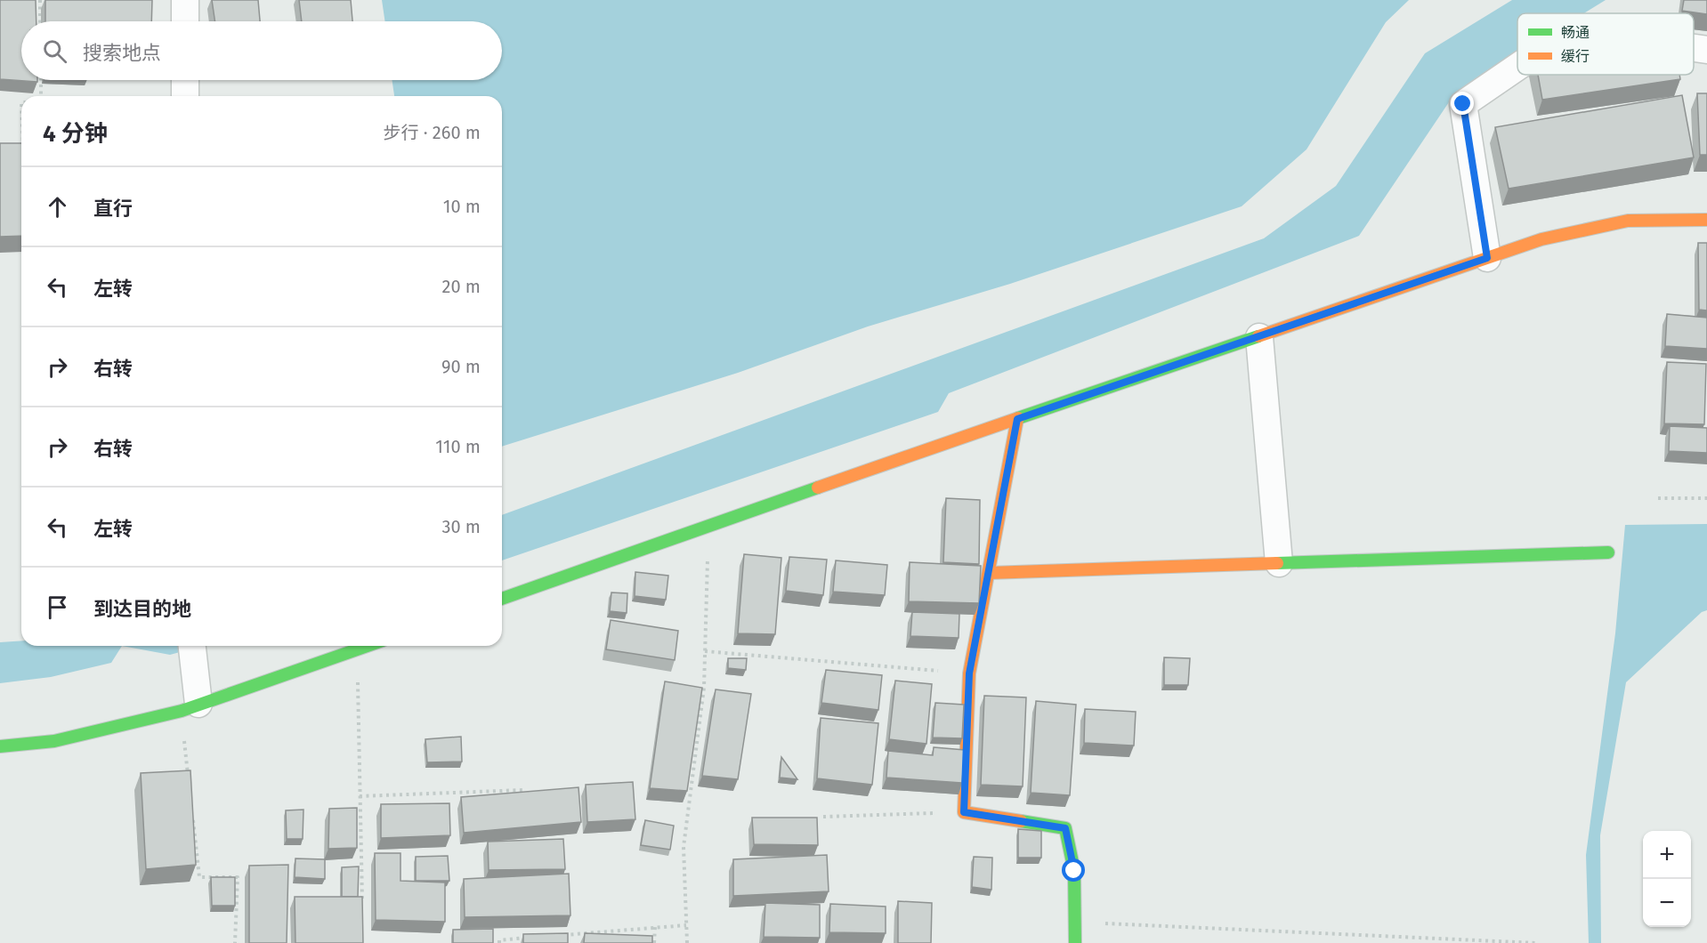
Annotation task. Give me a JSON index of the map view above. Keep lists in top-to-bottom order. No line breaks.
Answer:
{"legend":["畅通","缓行"],"page":{"search":"搜索地点","heading":["4 分钟","步行 · 260 m"],"list":[["直行","10 m"],["左转","20 m"],["右转","90 m"],["右转","110 m"],["左转","30 m"],"到达目的地"],"map_buttons":["+","−"]}}
